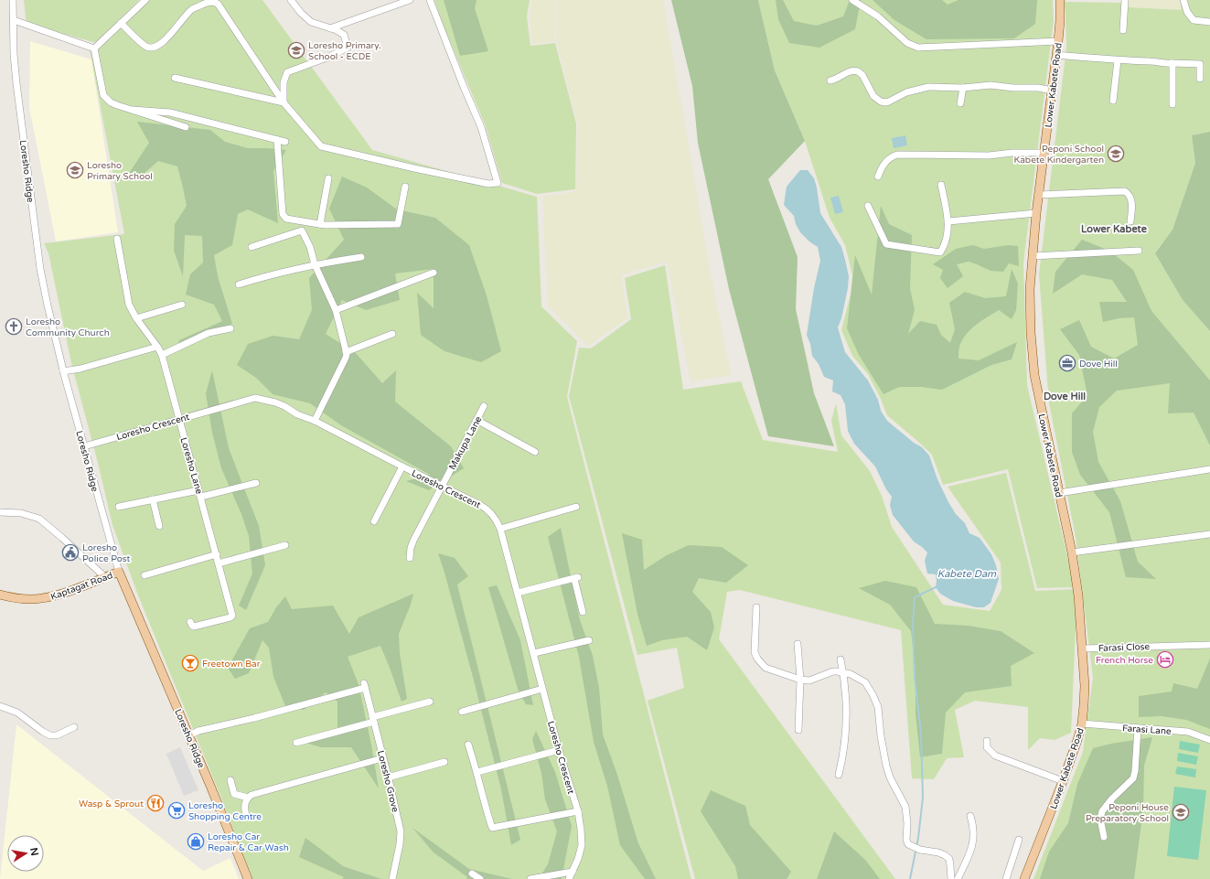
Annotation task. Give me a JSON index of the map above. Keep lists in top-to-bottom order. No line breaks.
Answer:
{"streets":{"main road":["Lower Kabete Road","Loresho Ridge","Kaptagat Road"],"street":["Loresho Crescent","Makupa Lane","Loresho Lane","Farasi Close","Farasi Lane","Loresho Grove"]},"crossings":[["Lower Kabete Road","Farasi Close"],["Lower Kabete Road","Farasi Lane"],["Loresho Ridge","Loresho Crescent"],["Loresho Ridge","Kaptagat Road"],["Loresho Ridge","Loresho Grove"],["Loresho Crescent","Makupa Lane"],["Loresho Crescent","Loresho Lane"]],"districts":["Lower Kabete","Dove Hill"],"water":["Kabete Dam"],"places":{"school or university":["Loresho Primary. School - ECDE","Peponi School Kabete Kindergarten","Loresho Primary School","Peponi House Preparatory School"],"church":["Loresho Community Church"],"office":["Dove Hill"],"public building":["Loresho Police Post"],"hotel":["French Horse"],"bar":["Freetown Bar"],"restaurant":["Wasp & Sprout"],"supermarket":["Loresho Shopping Centre"],"shop":["Loresho Car Repair & Car Wash"]},"north":"right"}
